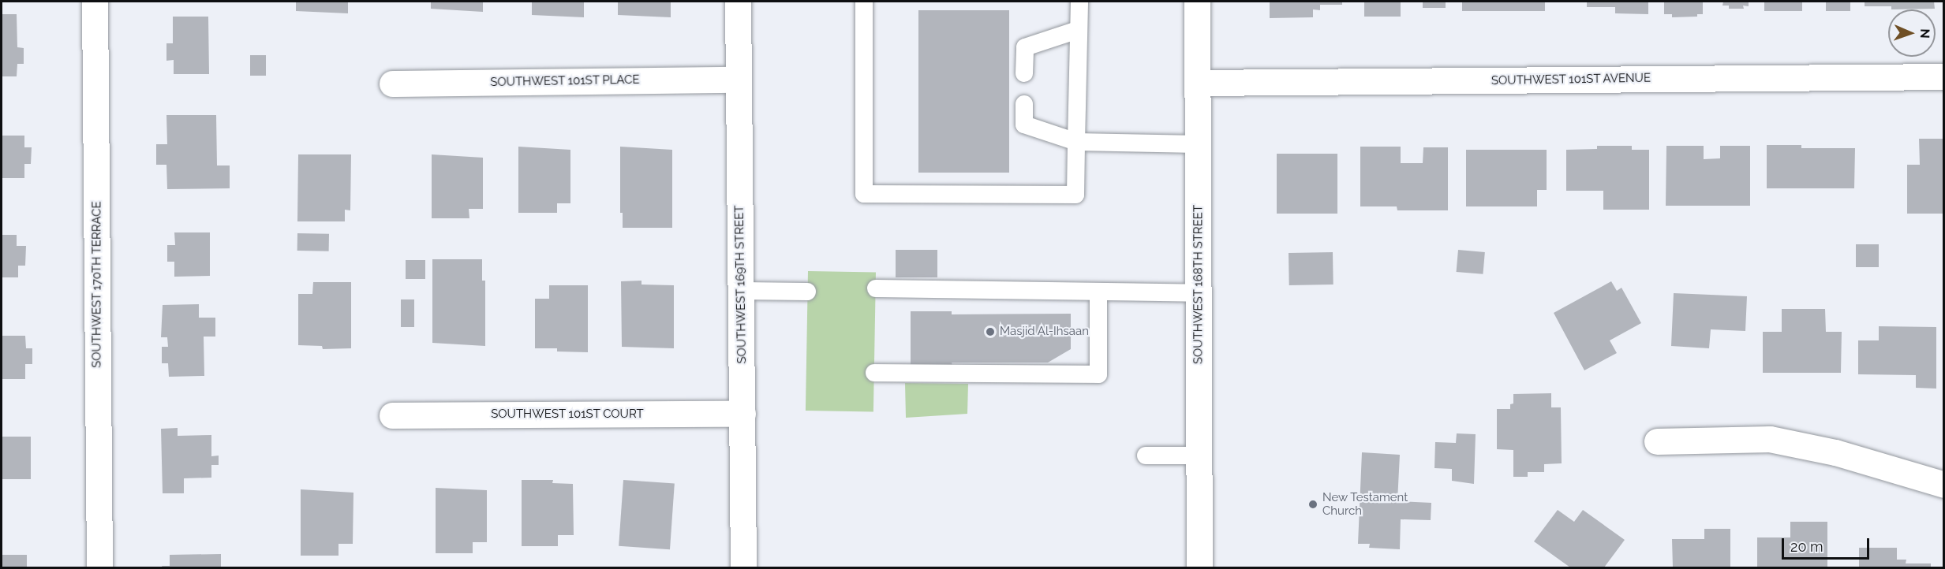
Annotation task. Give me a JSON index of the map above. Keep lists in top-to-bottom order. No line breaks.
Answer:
{"streets":{"street":["SOUTHWEST 101ST AVENUE","SOUTHWEST 101ST PLACE","SOUTHWEST 170TH TERRACE","SOUTHWEST 169TH STREET","SOUTHWEST 168TH STREET","SOUTHWEST 101ST COURT"]},"crossings":[["SOUTHWEST 101ST AVENUE","SOUTHWEST 168TH STREET"],["SOUTHWEST 101ST PLACE","SOUTHWEST 169TH STREET"],["SOUTHWEST 169TH STREET","SOUTHWEST 101ST COURT"]],"places":["Masjid Al-Ihsaan","New Testament Church"],"scale_bar":"20 m","north":"right"}
